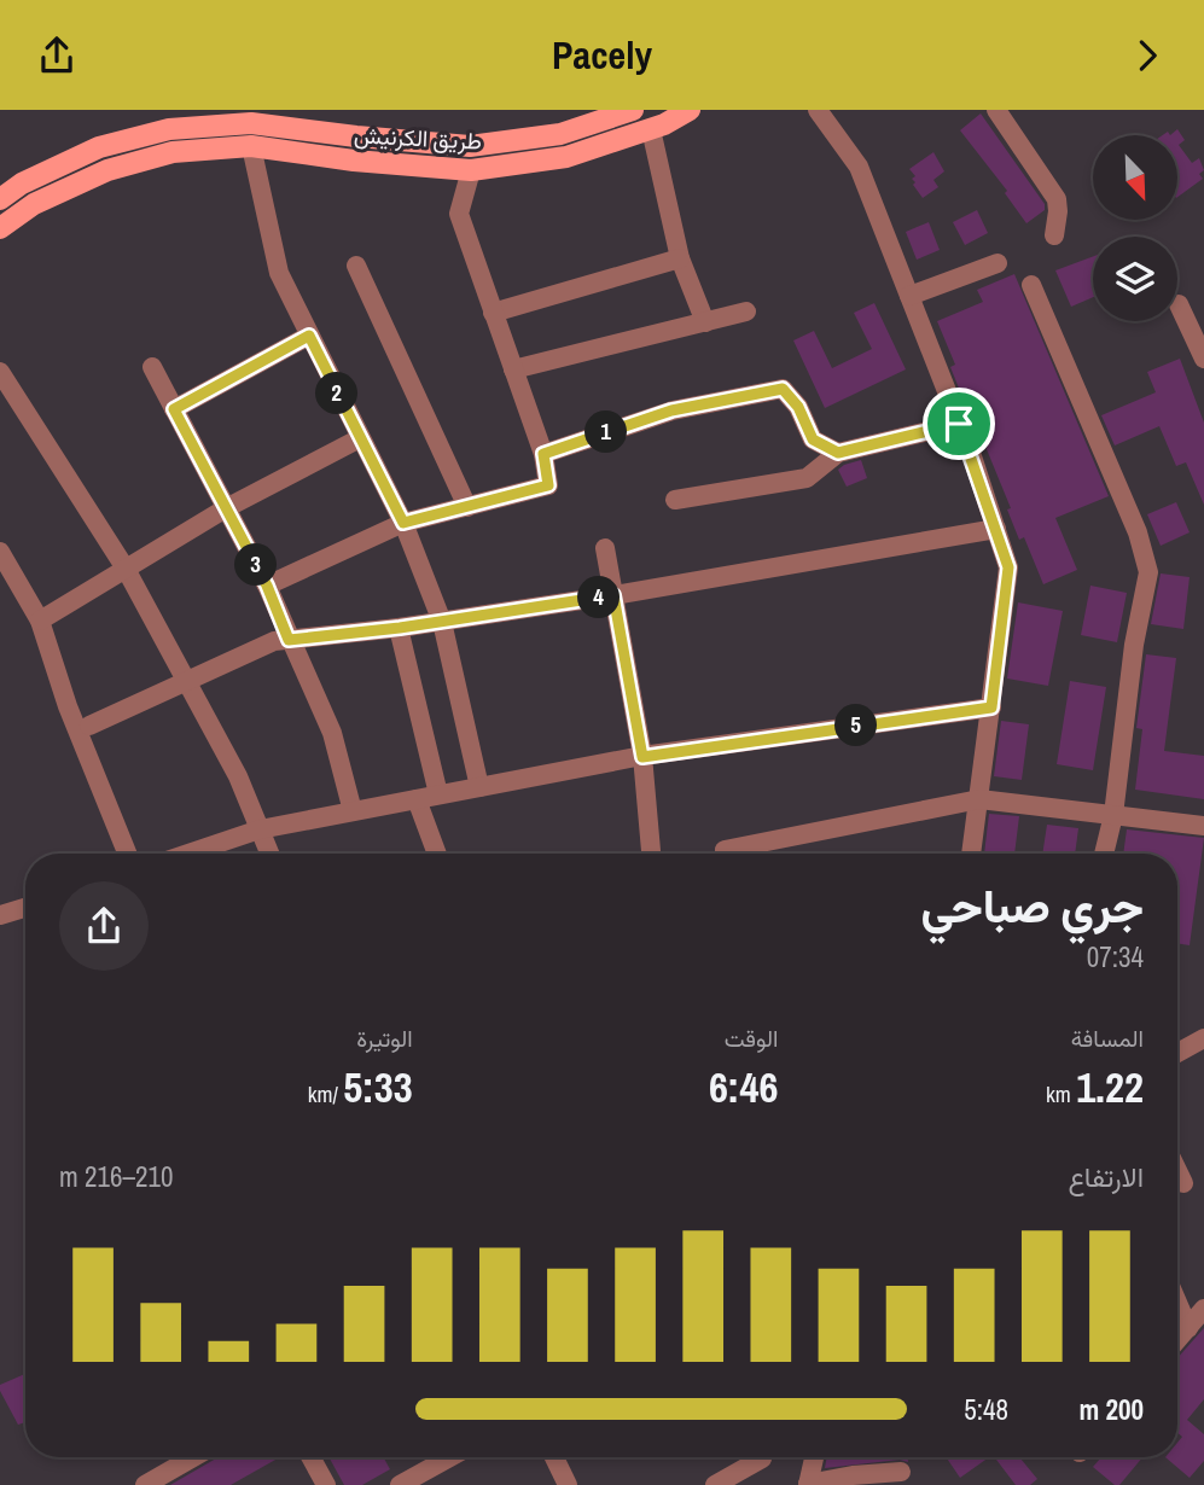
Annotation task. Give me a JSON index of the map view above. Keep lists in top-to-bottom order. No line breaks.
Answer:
{"streets":{"main road":["طريق الكرنيش"]},"north":"bottom right","page":{"header":"Pacely","pins":["2","1","3","4","5"],"heading":["جري صباحي","07:34"],"stats":[["المسافة","1.22 km"],["الوقت","6:46"],["الوتيرة","5:33 /km"]],"chart":["الارتفاع","210–216 m"],"list":[{"name":"200 m","note":"5:48"}]}}
